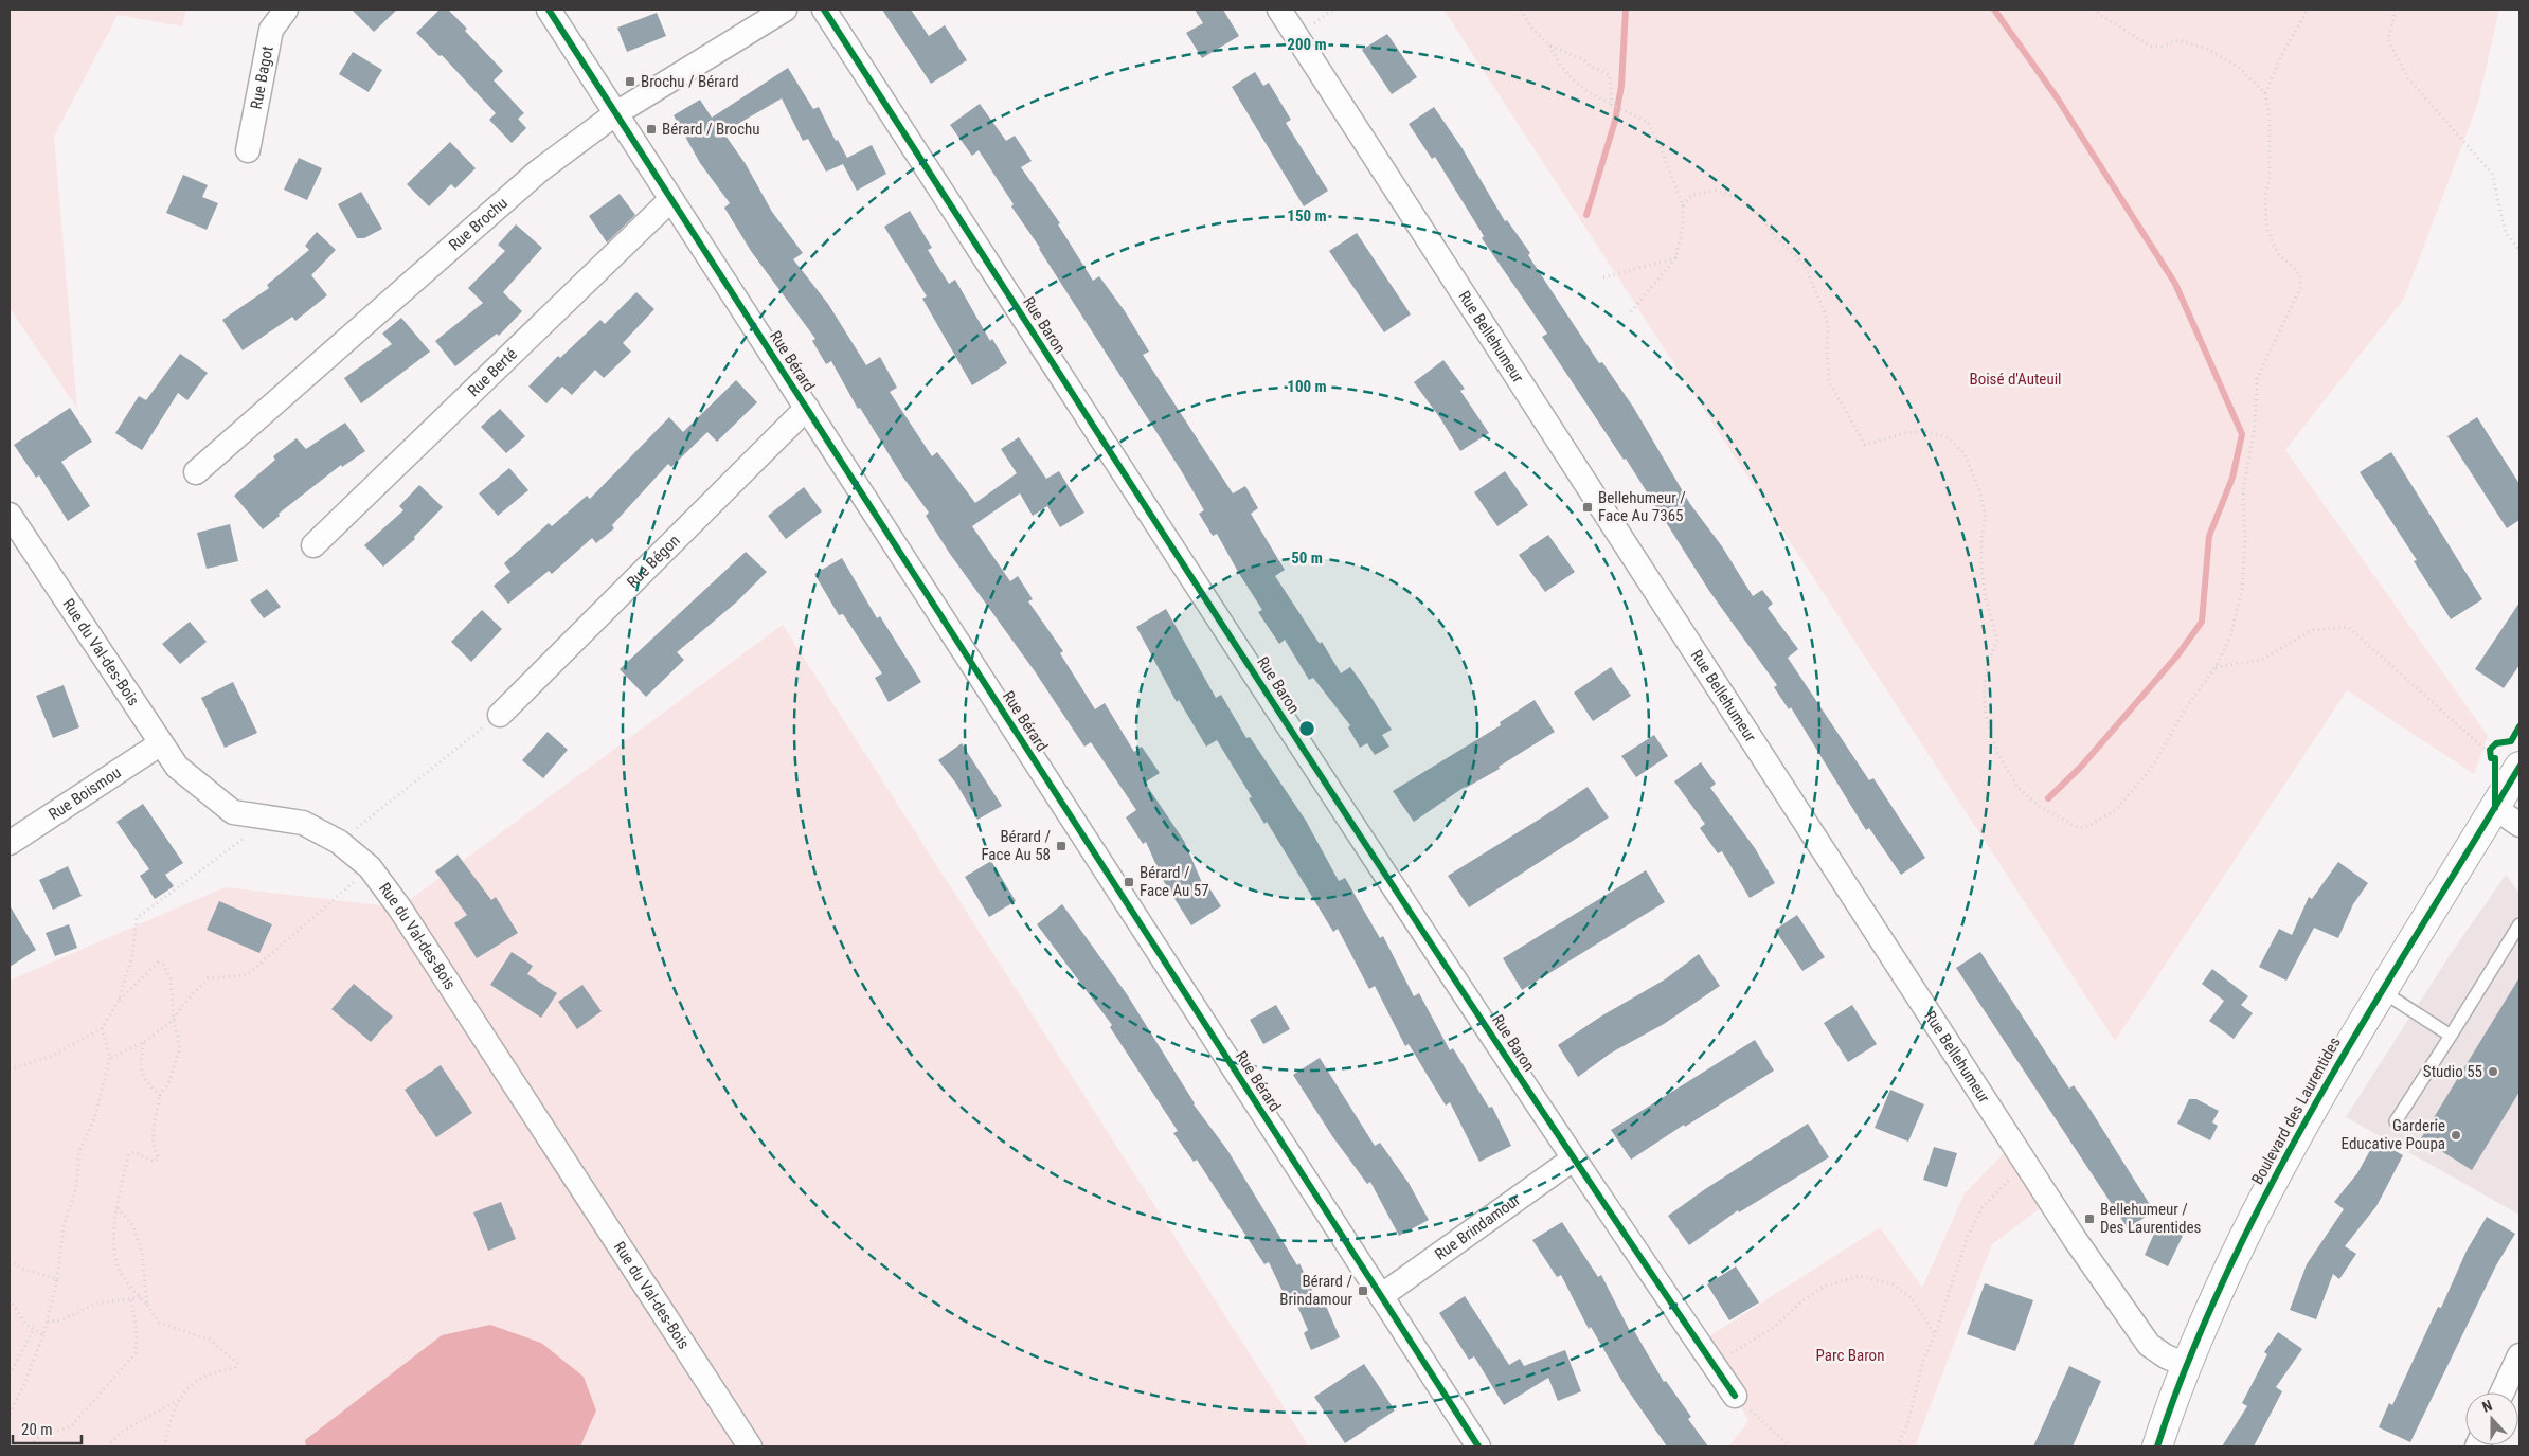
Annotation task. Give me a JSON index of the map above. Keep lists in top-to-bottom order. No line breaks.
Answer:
{"streets":{"street":["Rue Bagot","Rue Brochu","Rue Baron","Rue Bellehumeur","Rue Bérard","Rue Berté","Rue Bégon","Rue du Val-des-Bois","Rue Boismou","Boulevard des Laurentides","Rue Brindamour"]},"crossings":[["Rue Brochu","Rue Bérard"],["Rue Baron","Rue Brindamour"],["Rue Bellehumeur","Boulevard des Laurentides"],["Rue Bérard","Rue Berté"],["Rue Bérard","Rue Bégon"],["Rue Bérard","Rue Brindamour"],["Rue du Val-des-Bois","Rue Boismou"]],"parks":["Boisé d'Auteuil","Parc Baron"],"places":{"transit":["Brochu / Bérard","Bérard / Brochu","Bellehumeur / Face Au 7365","Bérard / Face Au 58","Bérard / Face Au 57","Bellehumeur / Des Laurentides","Bérard / Brindamour"],"other":["Studio 55","Garderie Educative Poupa"]},"scale_bar":"20 m","north":"top","rings":["200 m","150 m","100 m","50 m"]}
